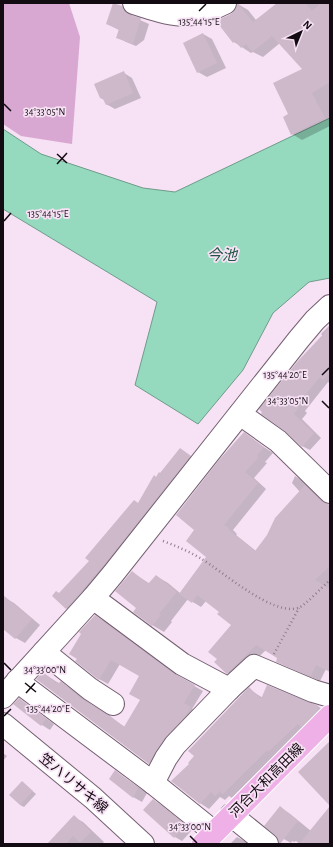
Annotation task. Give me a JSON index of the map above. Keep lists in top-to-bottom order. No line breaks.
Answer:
{"streets":{"main road":["河合大和高田線"],"street":["笠ハリサキ線"]},"water":["今池"],"north":"top right","coordinates":["135°44'15\"E","34°33'05\"N","135°44'20\"E","34°33'00\"N"]}
